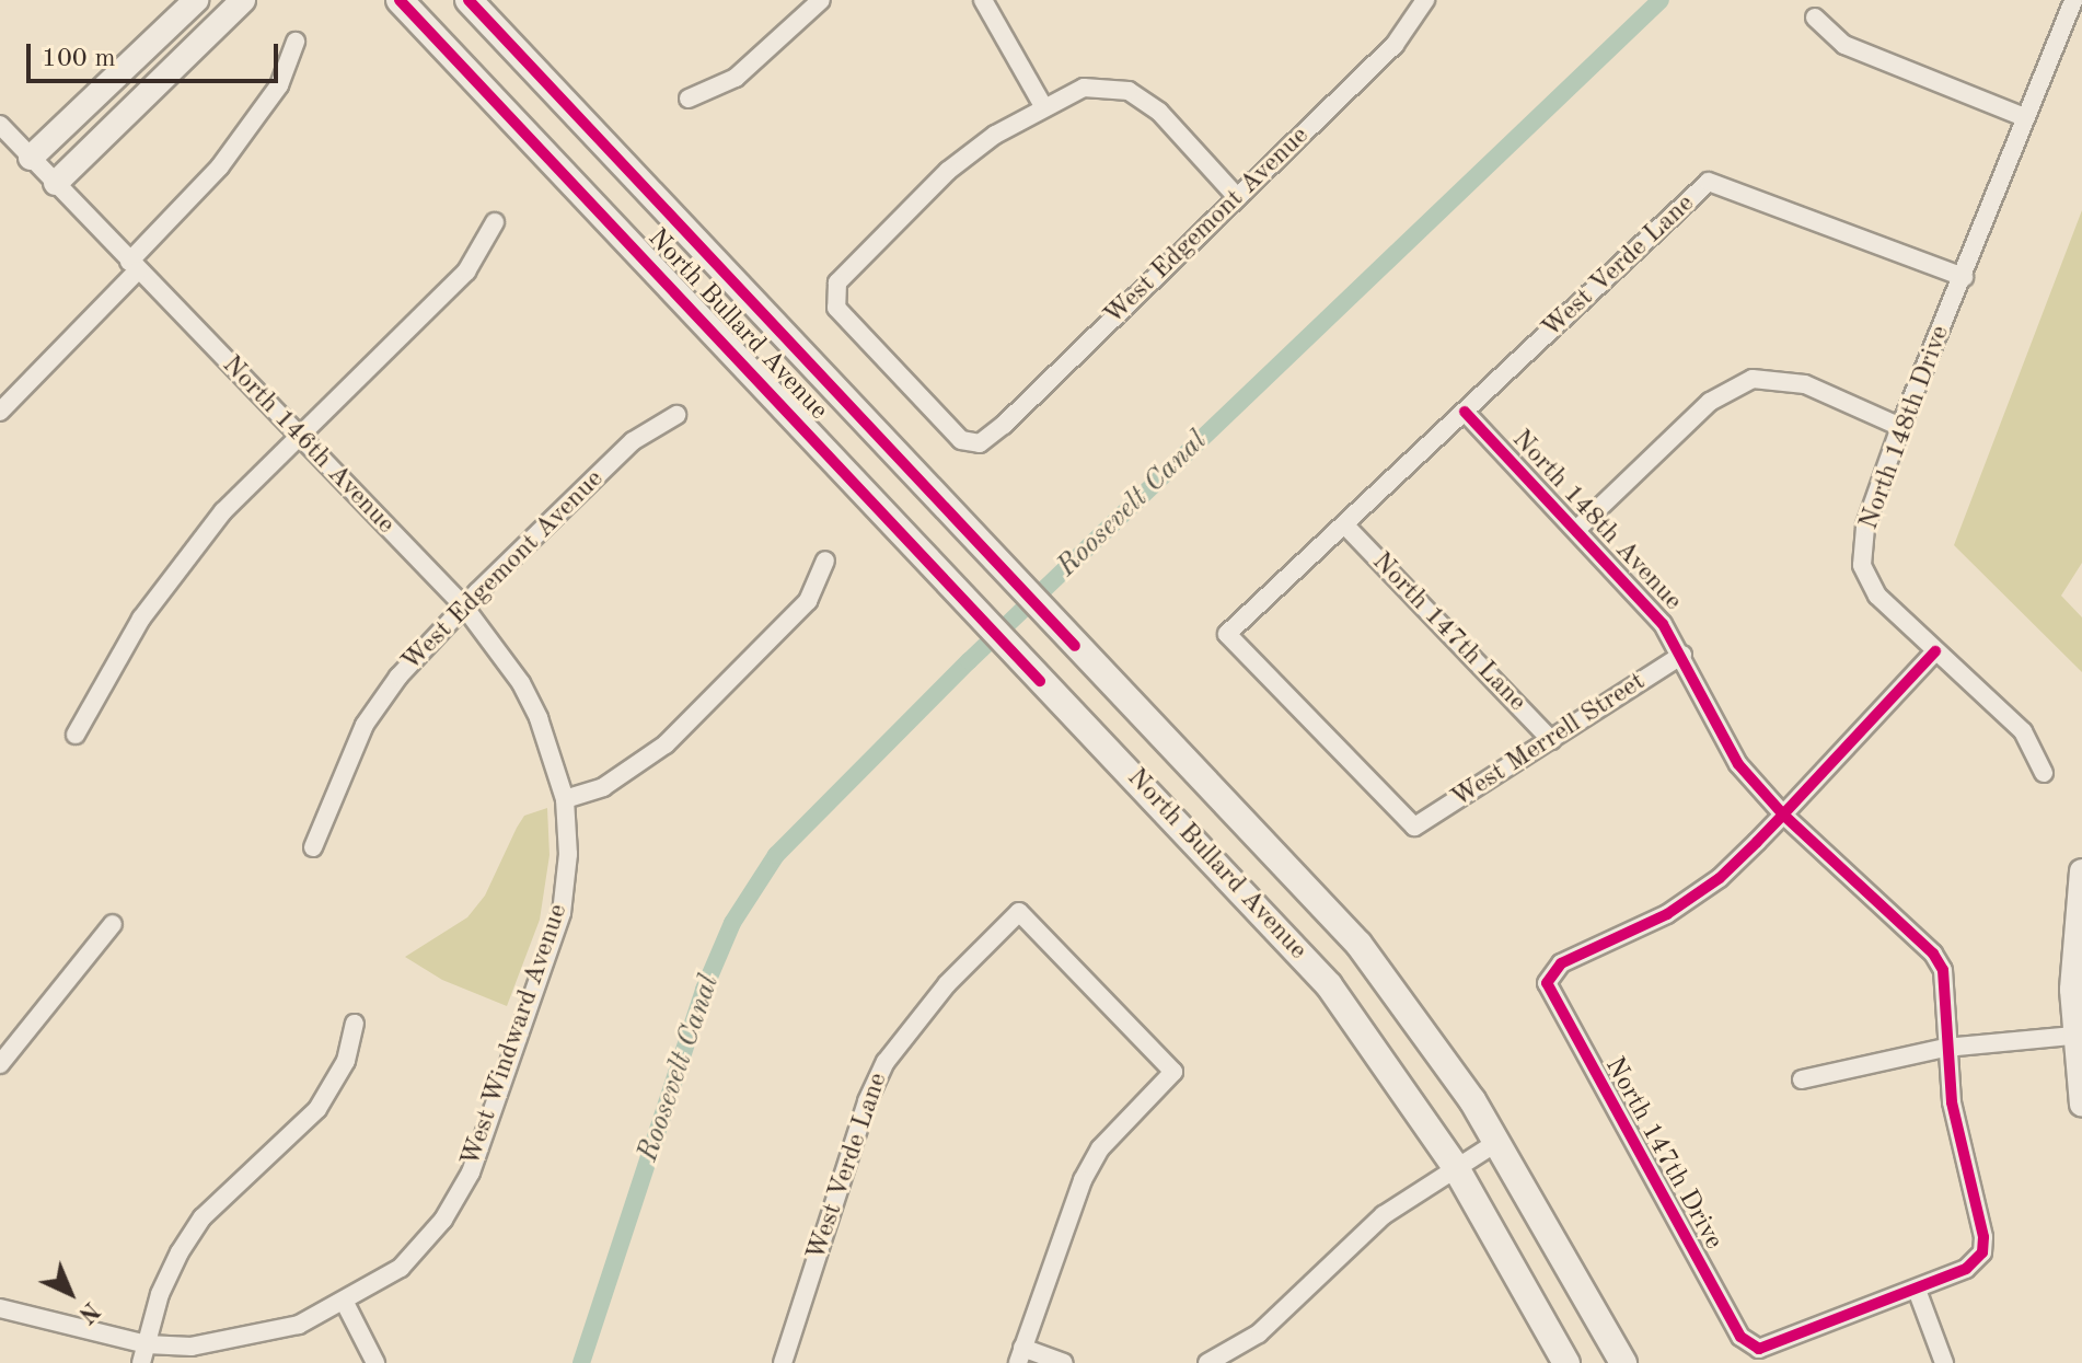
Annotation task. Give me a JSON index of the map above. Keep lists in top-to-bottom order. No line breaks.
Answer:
{"streets":{"main road":["North Bullard Avenue"],"street":["West Edgemont Avenue","West Verde Lane","North 148th Drive","North 146th Avenue","North 148th Avenue","North 147th Lane","West Merrell Street","West Windward Avenue","North 147th Drive"]},"crossings":[["West Edgemont Avenue","North 146th Avenue"],["West Verde Lane","North 148th Drive"],["West Verde Lane","North 148th Avenue"],["West Verde Lane","North 147th Lane"],["West Verde Lane","West Merrell Street"],["North 146th Avenue","West Windward Avenue"],["North 148th Avenue","West Merrell Street"],["North 148th Avenue","North 147th Drive"],["North 147th Lane","West Merrell Street"]],"water":["Roosevelt Canal"],"scale_bar":"100 m","north":"bottom right"}
